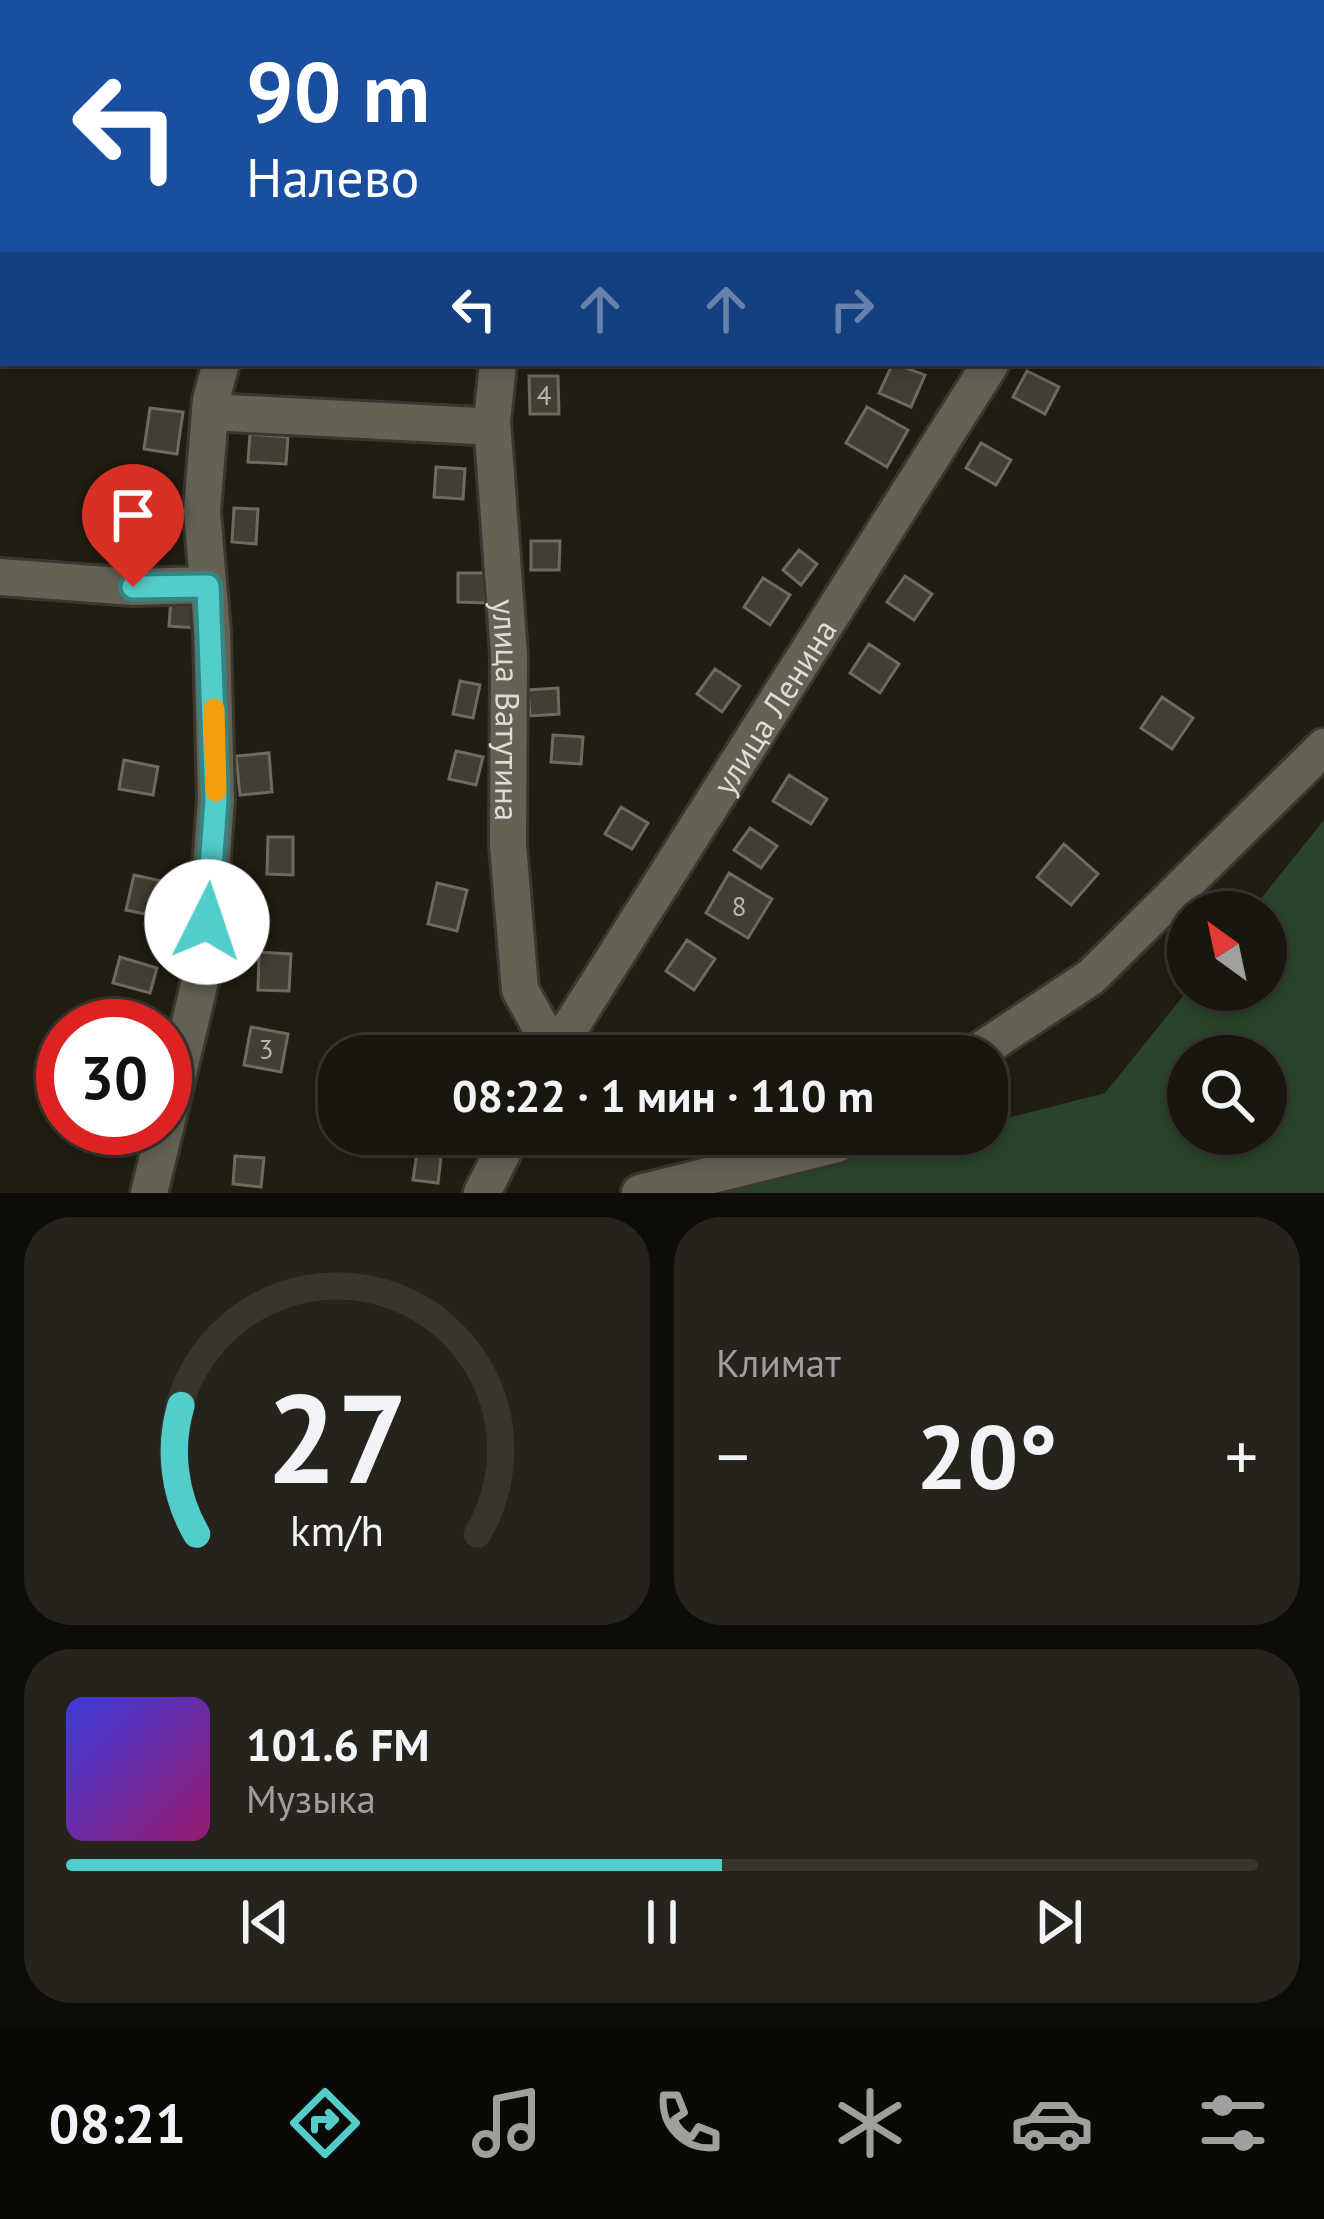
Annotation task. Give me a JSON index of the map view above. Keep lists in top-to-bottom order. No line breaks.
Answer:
{"streets":{"street":["улица Ленина","улица Ватутина"]},"house_numbers":["4","8","3"],"north":"top left","page":{"turn":["90 m","Налево"],"limit":"30","trip":"08:22 · 1 мин · 110 m","tile":"Климат","heat":["−","20°","+"],"song":["101.6 FM","Музыка"],"tabs":"08:21","gauge":["27","km/h"]}}
